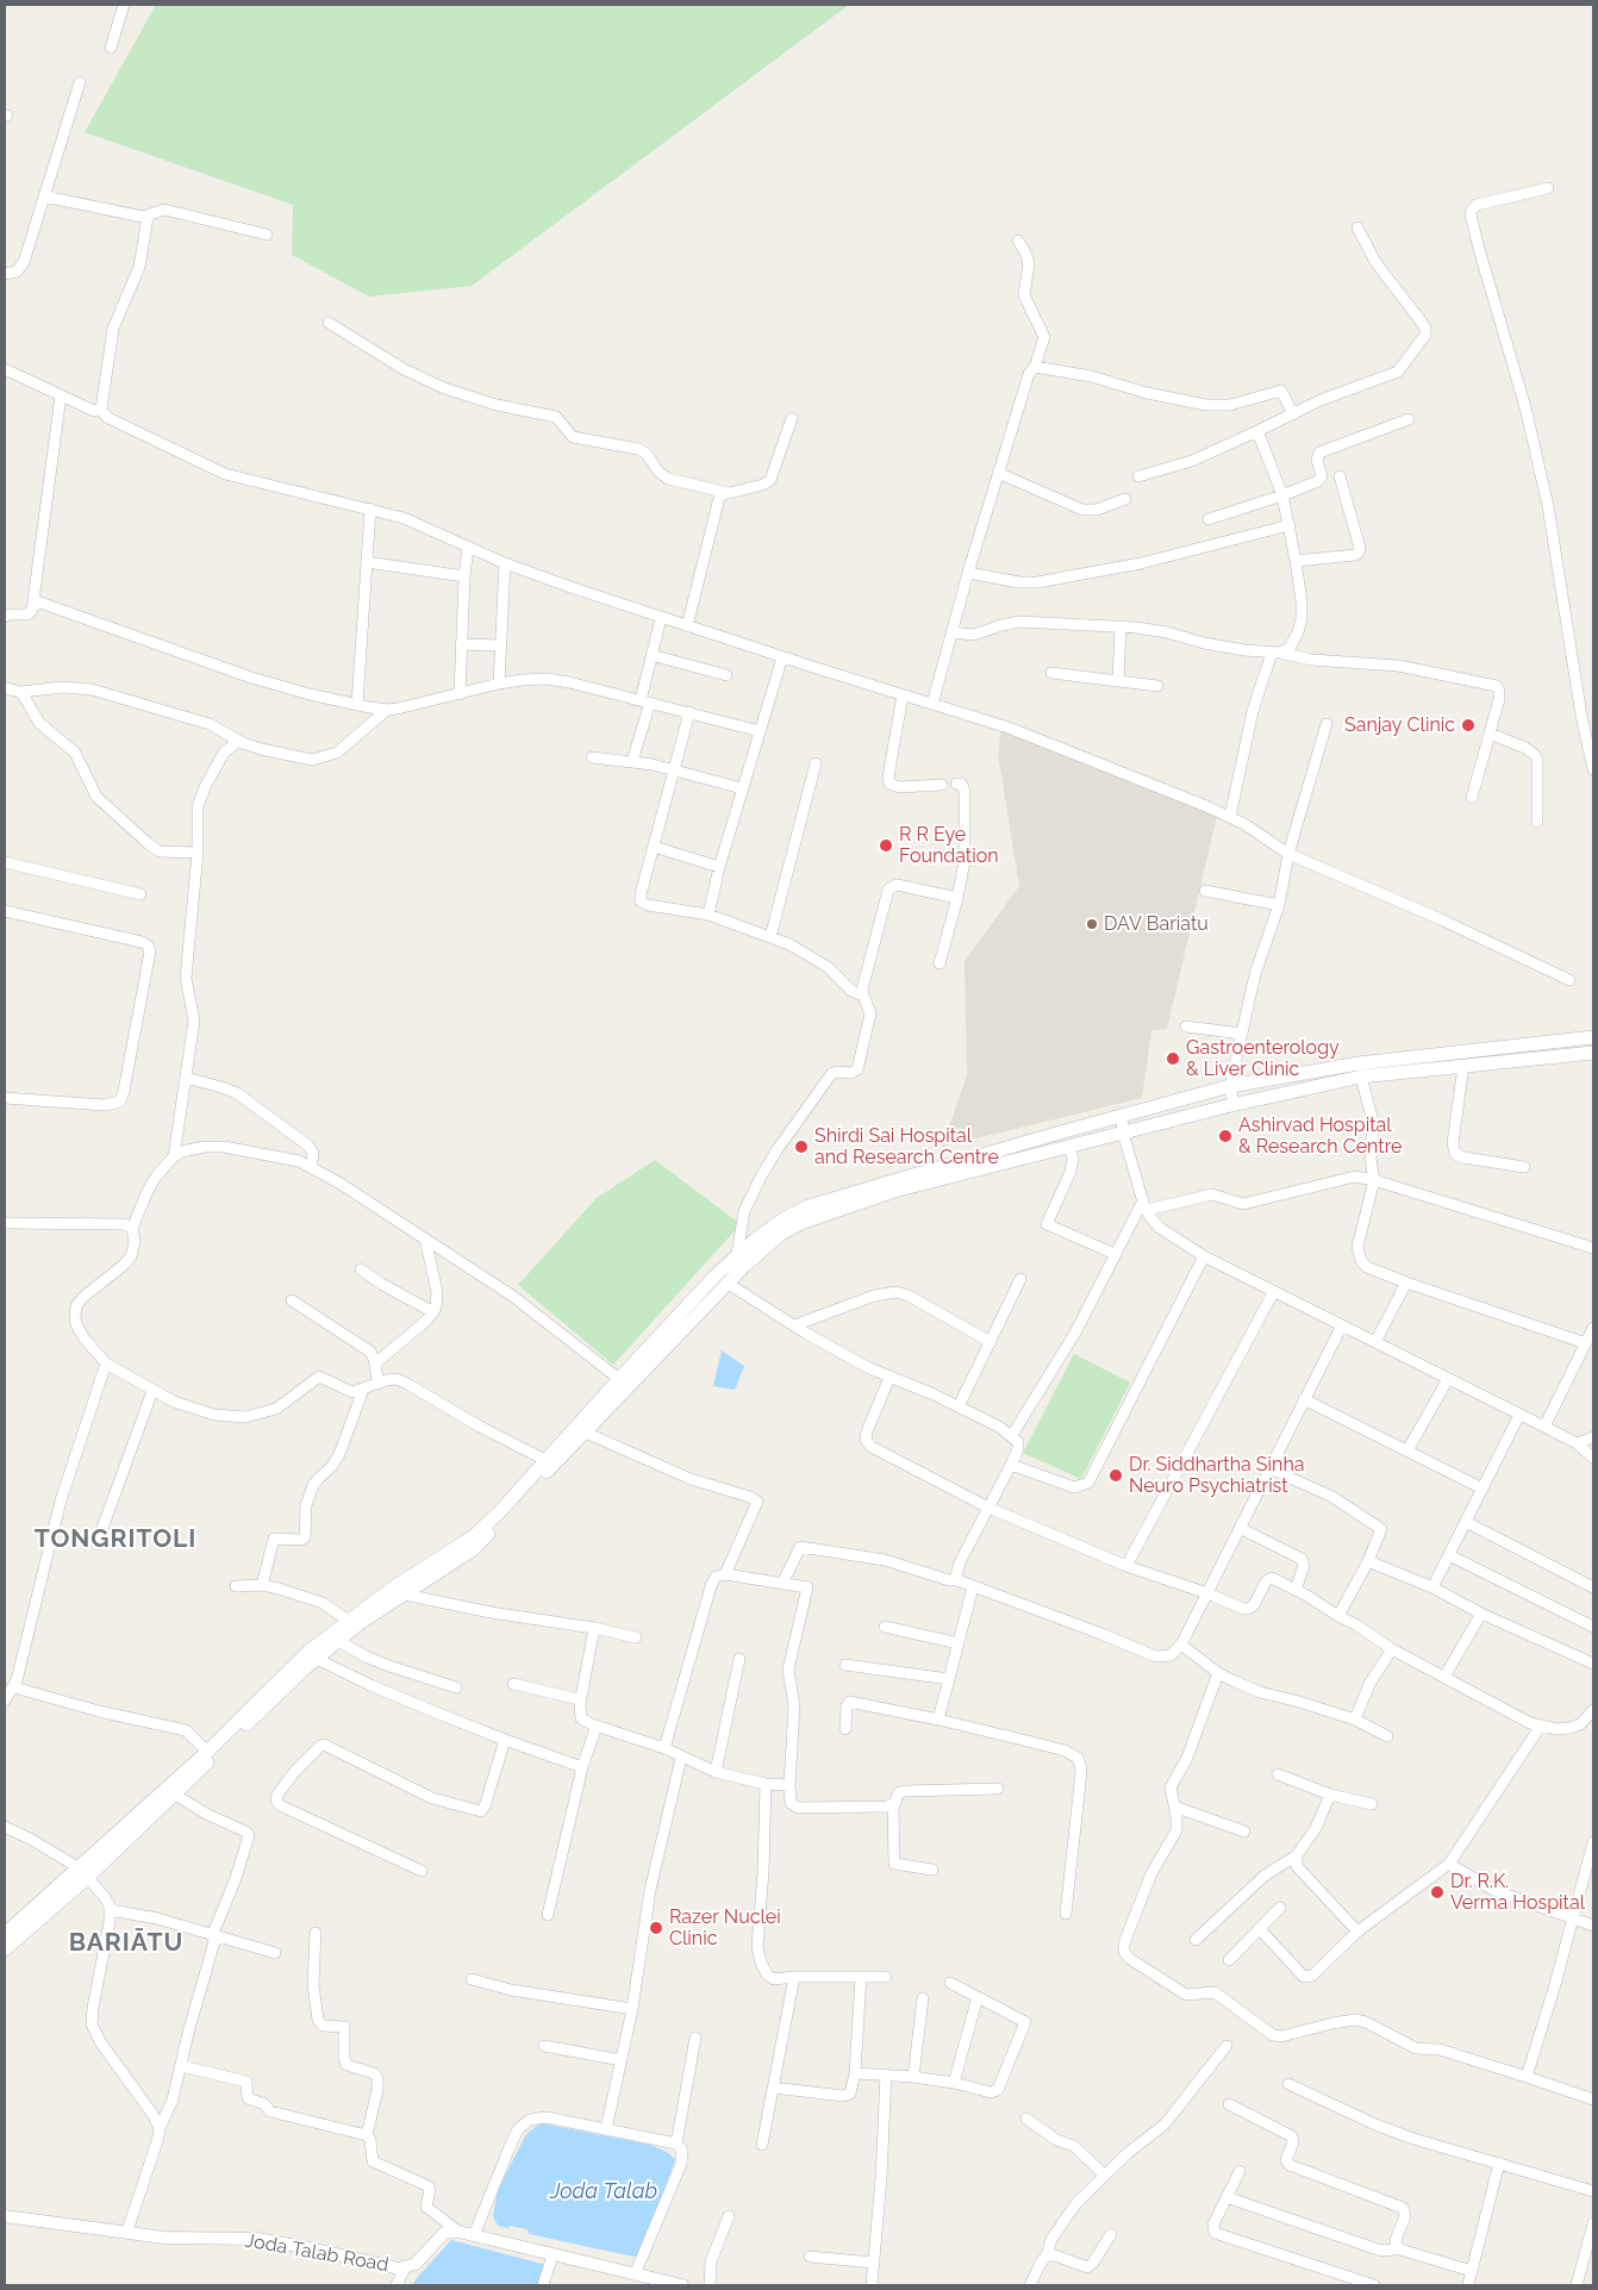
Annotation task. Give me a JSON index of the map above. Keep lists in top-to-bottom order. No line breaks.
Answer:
{"streets":{"street":["Joda Talab Road"]},"districts":["TONGRITOLI","BARIĀTU"],"water":["Joda Talab"],"places":["Sanjay Clinic","R R Eye Foundation","DAV Bariatu","Gastroenterology & Liver Clinic","Ashirvad Hospital & Research Centre","Shirdi Sai Hospital and Research Centre","Dr. Siddhartha Sinha Neuro Psychiatrist","Dr. R.K. Verma Hospital","Razer Nuclei Clinic"]}
